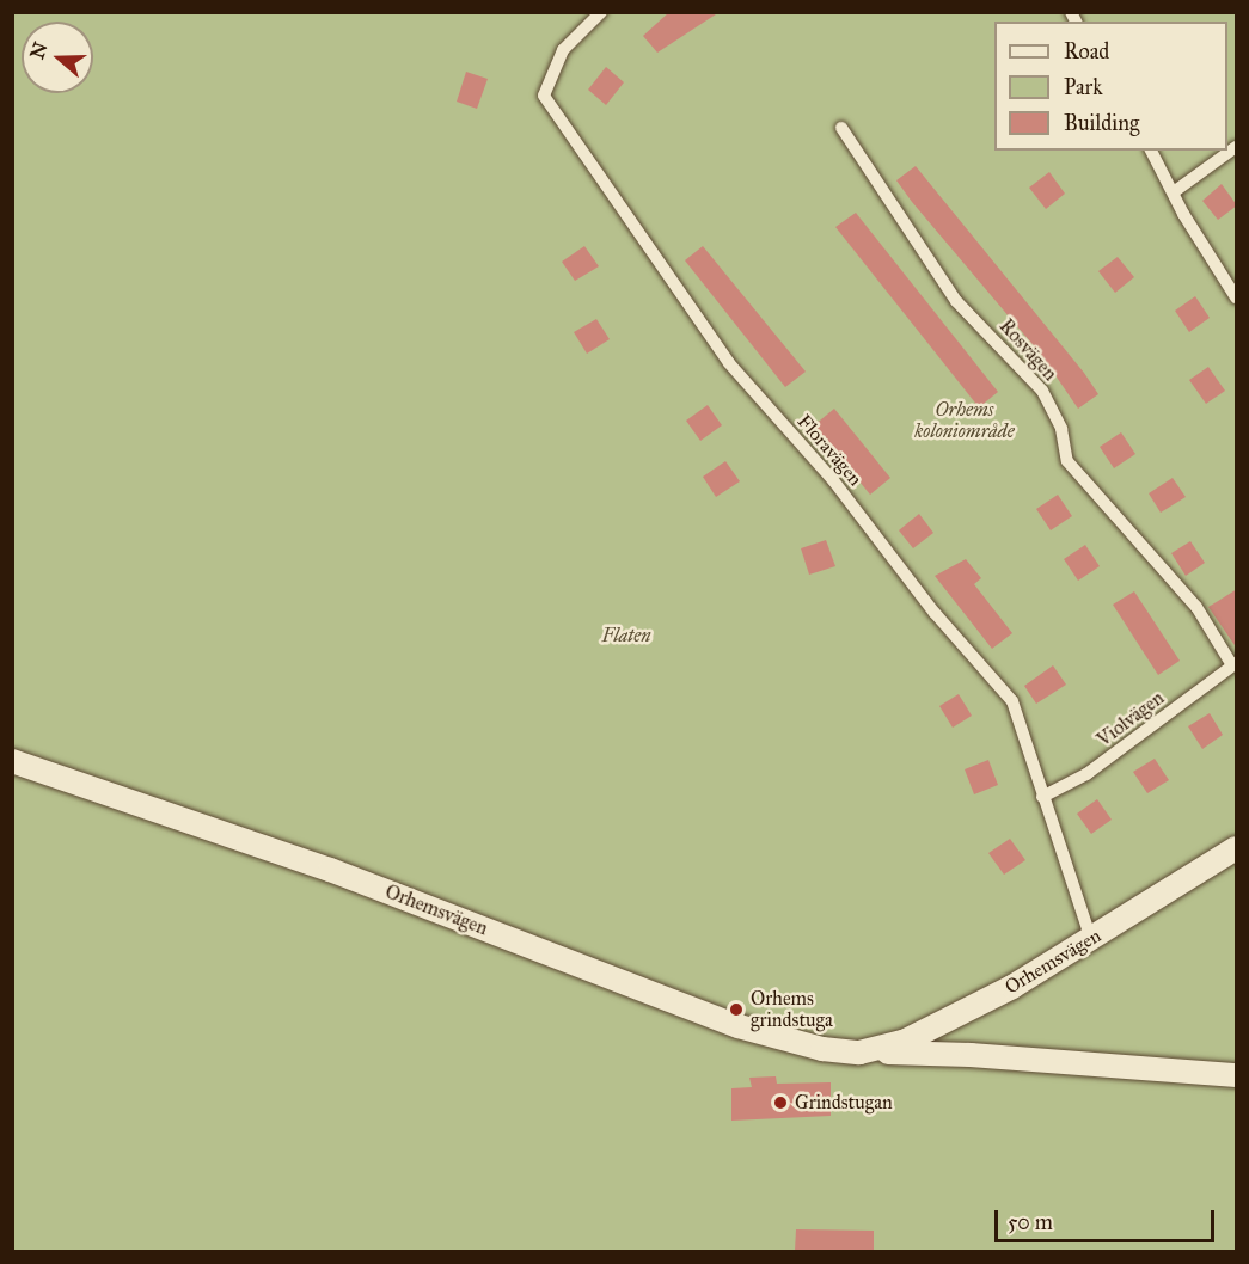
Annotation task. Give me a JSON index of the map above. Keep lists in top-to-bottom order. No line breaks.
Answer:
{"streets":{"street":["Orhemsvägen"],"lane":["Rosvägen","Floravägen","Violvägen"]},"crossings":[["Rosvägen","Violvägen"],["Floravägen","Violvägen"],["Floravägen","Orhemsvägen"]],"parks":["Orhems koloniområde","Flaten"],"places":["Orhems grindstuga","Grindstugan"],"legend":["Road","Park","Building"],"scale_bar":"50 m","north":"left"}
